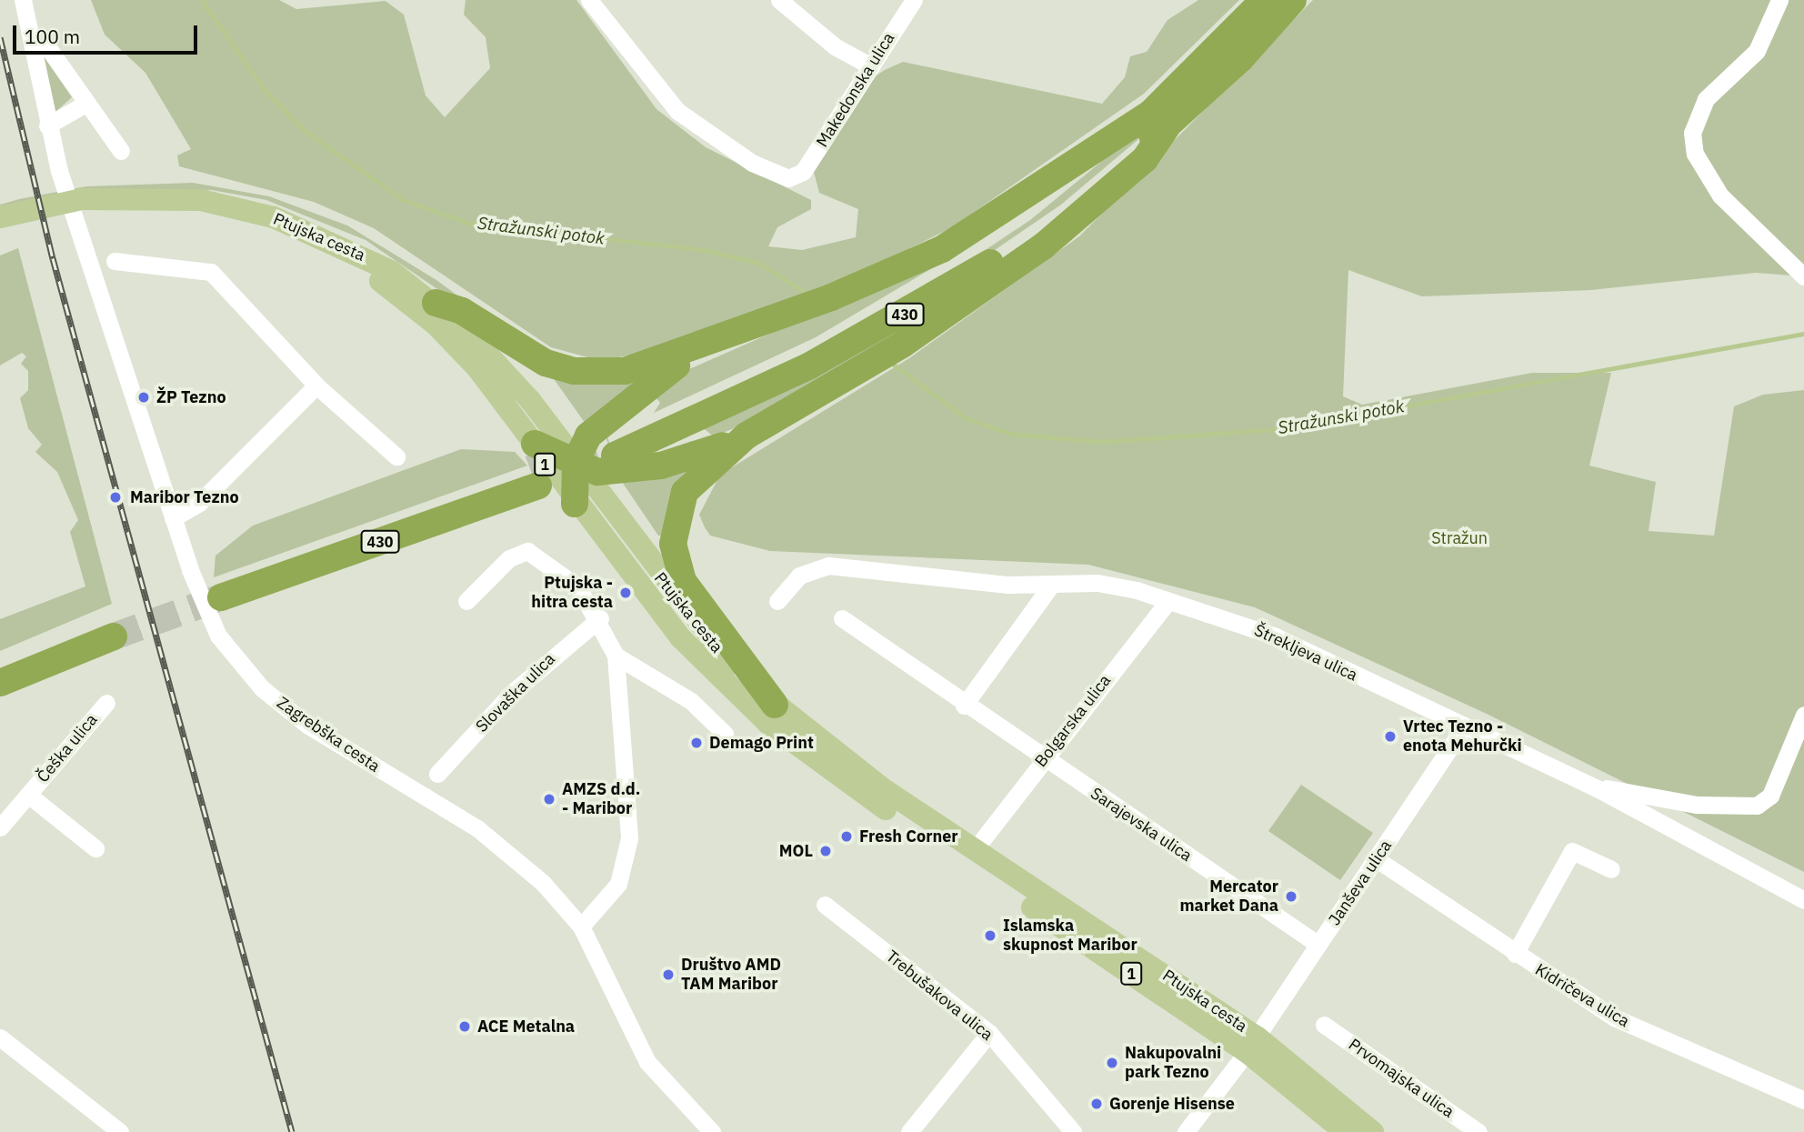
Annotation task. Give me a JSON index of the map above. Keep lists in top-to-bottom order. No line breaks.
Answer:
{"streets":{"highway":["430"],"main road":["Ptujska cesta","1"],"street":["Makedonska ulica","Štrekljeva ulica","Slovaška ulica","Bolgarska ulica","Zagrebška cesta","Češka ulica","Sarajevska ulica","Janševa ulica","Trebušakova ulica","Kidričeva ulica","Prvomajska ulica"]},"crossings":[["Ptujska cesta","430"],["Ptujska cesta","Janševa ulica"],["Štrekljeva ulica","Bolgarska ulica"],["Štrekljeva ulica","Janševa ulica"],["Bolgarska ulica","Sarajevska ulica"],["Sarajevska ulica","Janševa ulica"],["Janševa ulica","Kidričeva ulica"]],"water":["Stražunski potok"],"parks":["Stražun"],"places":["ŽP Tezno","Maribor Tezno","Ptujska - hitra cesta","Vrtec Tezno - enota Mehurčki","Demago Print","AMZS d.d. - Maribor","Fresh Corner","MOL","Mercator market Dana","Islamska skupnost Maribor","Društvo AMD TAM Maribor","ACE Metalna","Nakupovalni park Tezno","Gorenje Hisense"],"scale_bar":"100 m"}
